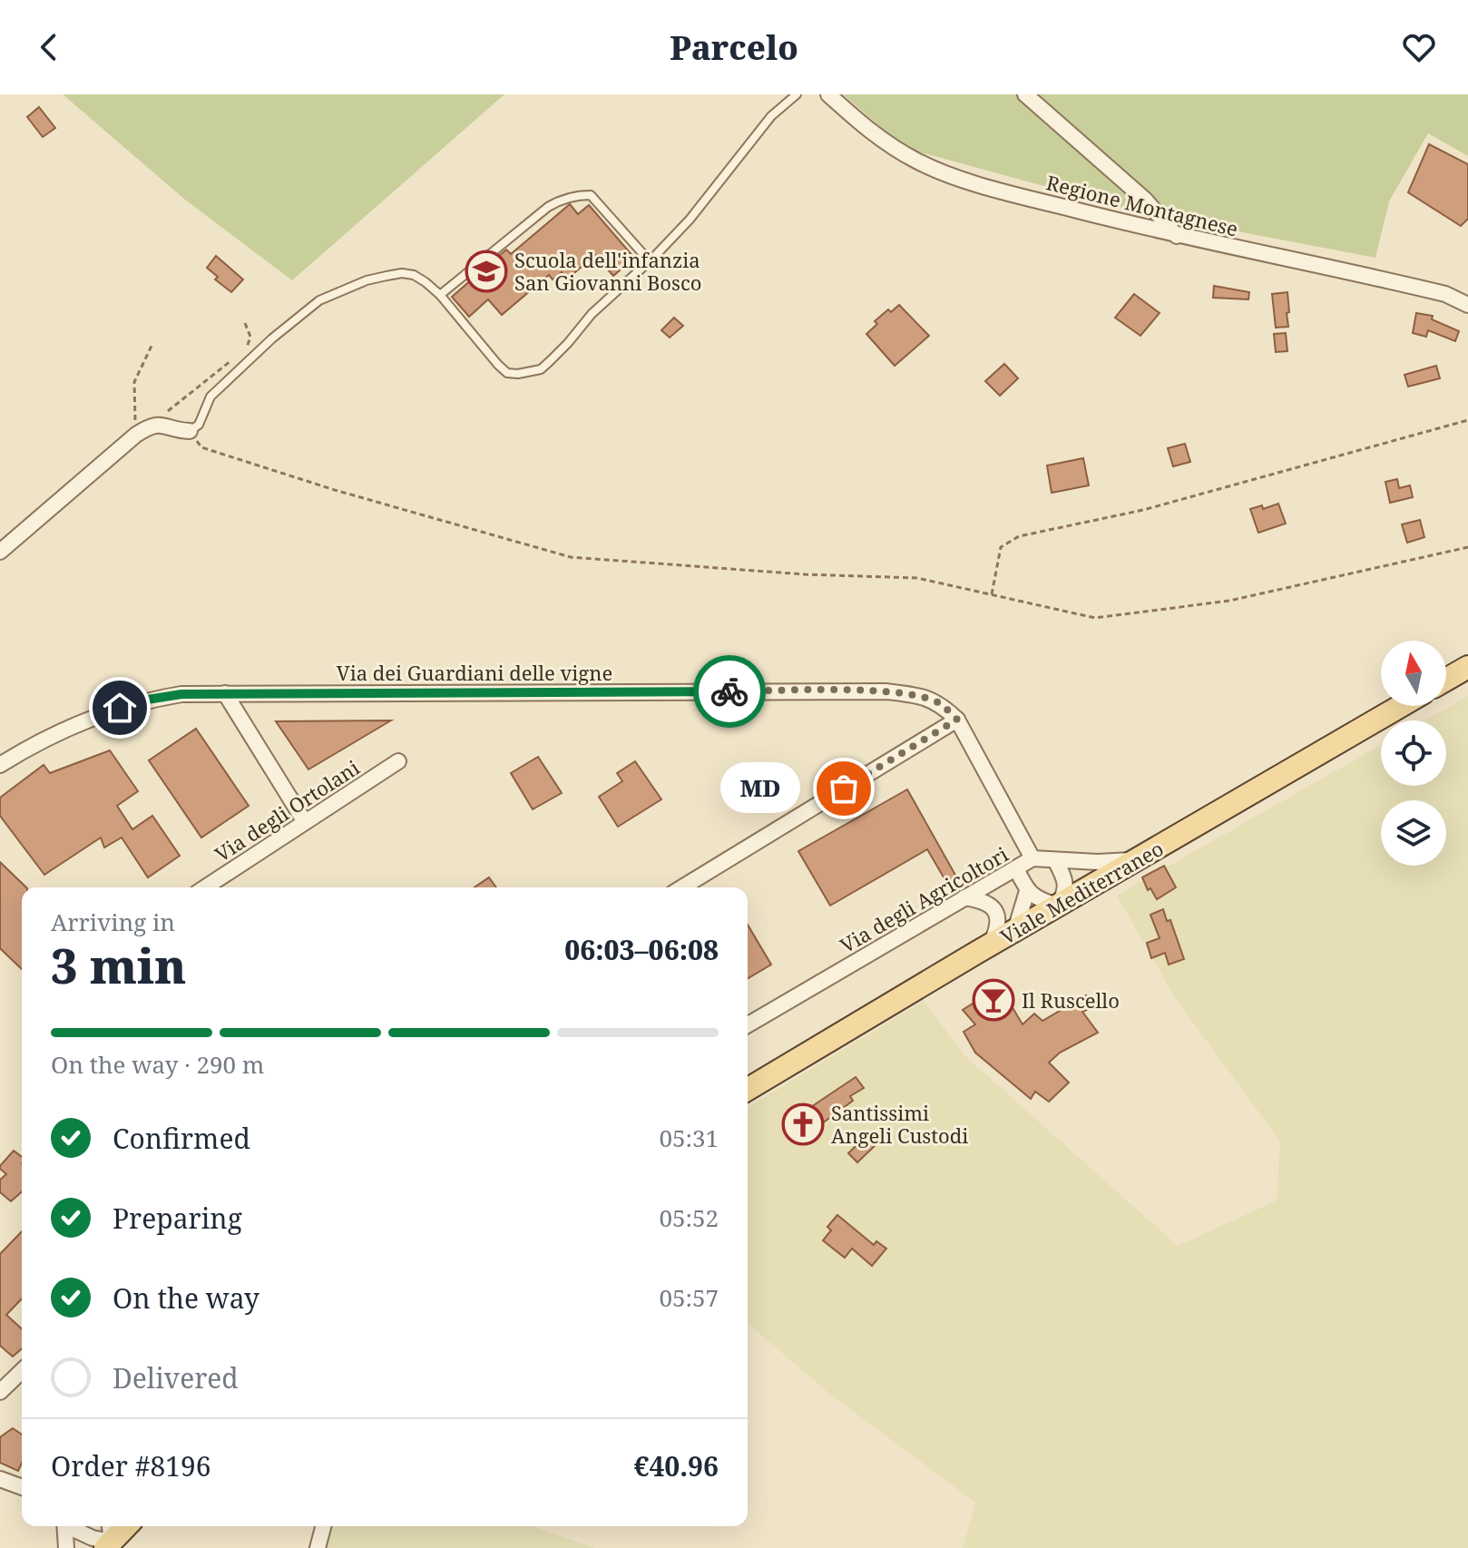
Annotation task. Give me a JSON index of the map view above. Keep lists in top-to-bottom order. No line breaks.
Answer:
{"streets":{"main road":["Viale Mediterraneo"],"street":["Regione Montagnese","Via dei Guardiani delle vigne","Via degli Ortolani","Via degli Agricoltori"]},"crossings":[["Viale Mediterraneo","Via degli Agricoltori"]],"places":{"school or university":["Scuola dell'infanzia San Giovanni Bosco"],"other":["MD"],"bar":["Il Ruscello"],"church":["Santissimi Angeli Custodi"]},"north":"top","page":{"header":"Parcelo","bubble":"MD","heading":["3 min","Arriving in","06:03–06:08"],"panel":["Order #8196","€40.96"],"bar":"On the way · 290 m","list":[["Confirmed","05:31"],["Preparing","05:52"],["On the way","05:57"],"Delivered"]}}
